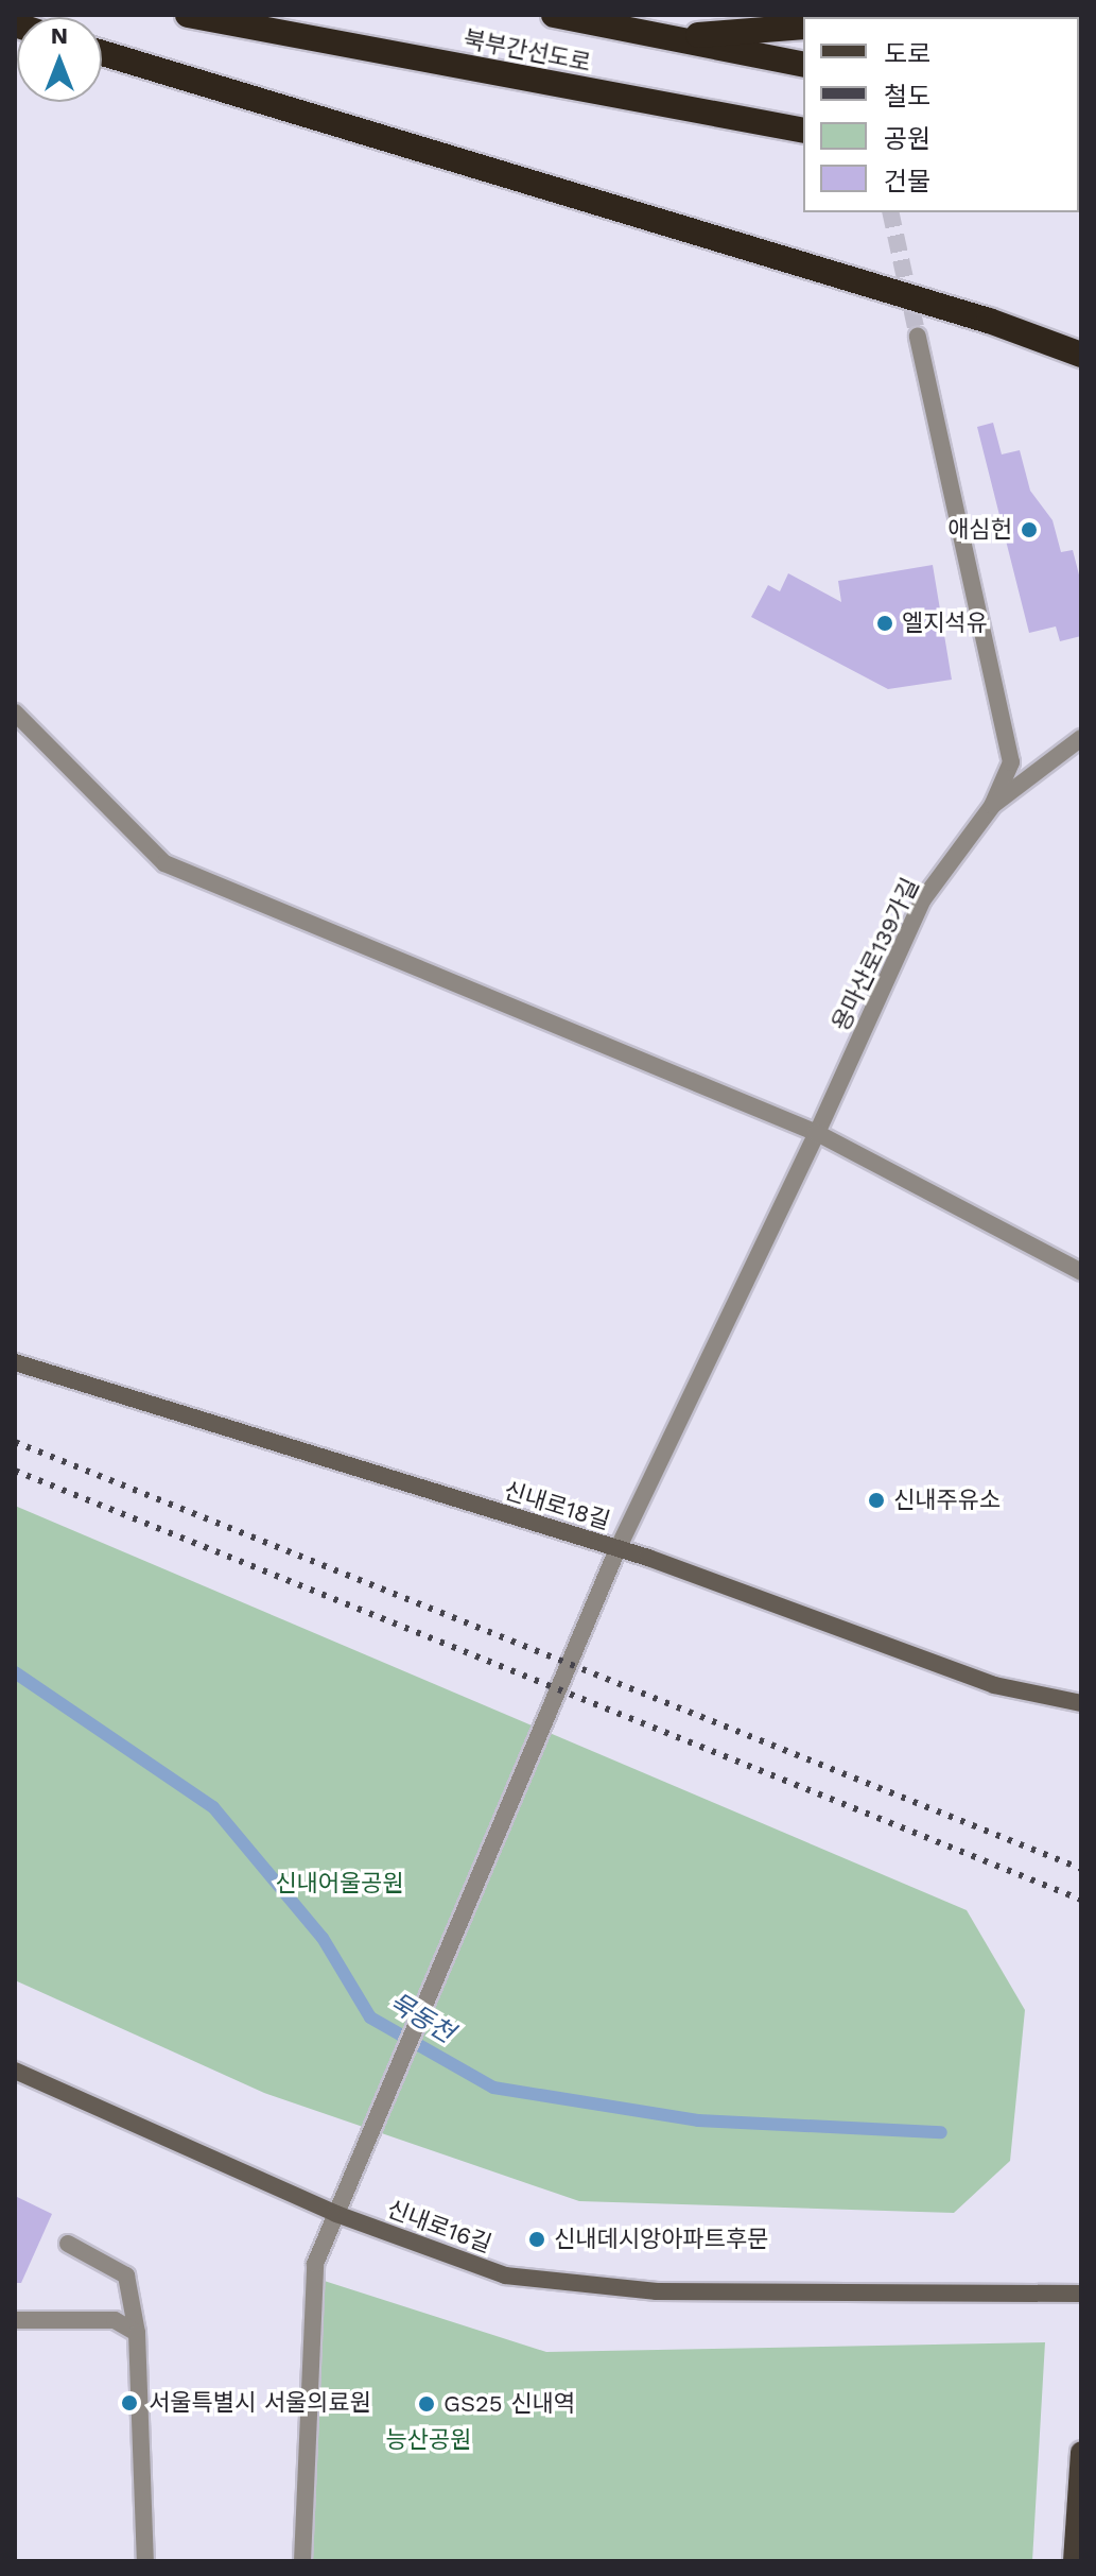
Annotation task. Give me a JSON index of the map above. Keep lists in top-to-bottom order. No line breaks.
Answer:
{"streets":{"highway":["북부간선도로"],"street":["용마산로139가길","신내로18길","신내로16길"]},"crossings":[["용마산로139가길","신내로18길"],["용마산로139가길","신내로16길"]],"water":["묵동천"],"parks":["신내어울공원","능산공원"],"places":["애심헌","엘지석유","신내주유소","신내데시앙아파트후문","서울특별시 서울의료원","GS25 신내역"],"legend":["도로","철도","공원","건물"],"north":"top"}
